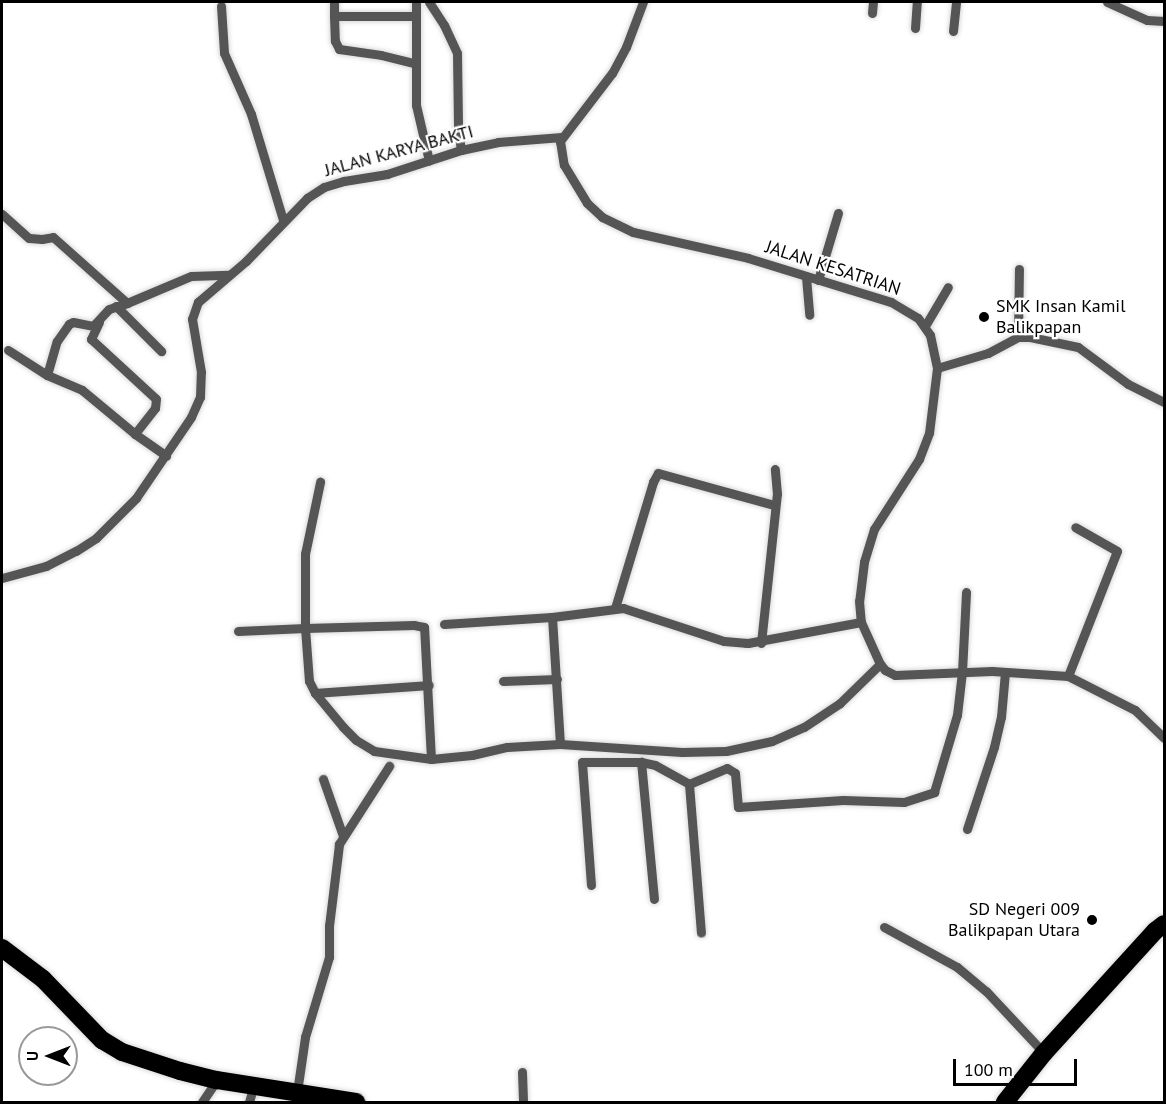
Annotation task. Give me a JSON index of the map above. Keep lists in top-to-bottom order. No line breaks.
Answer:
{"streets":{"street":["JALAN KARYA BAKTI","JALAN KESATRIAN"]},"crossings":[["JALAN KARYA BAKTI","JALAN KESATRIAN"]],"places":["SMK Insan Kamil Balikpapan","SD Negeri 009 Balikpapan Utara"],"scale_bar":"100 m","north":"left"}
